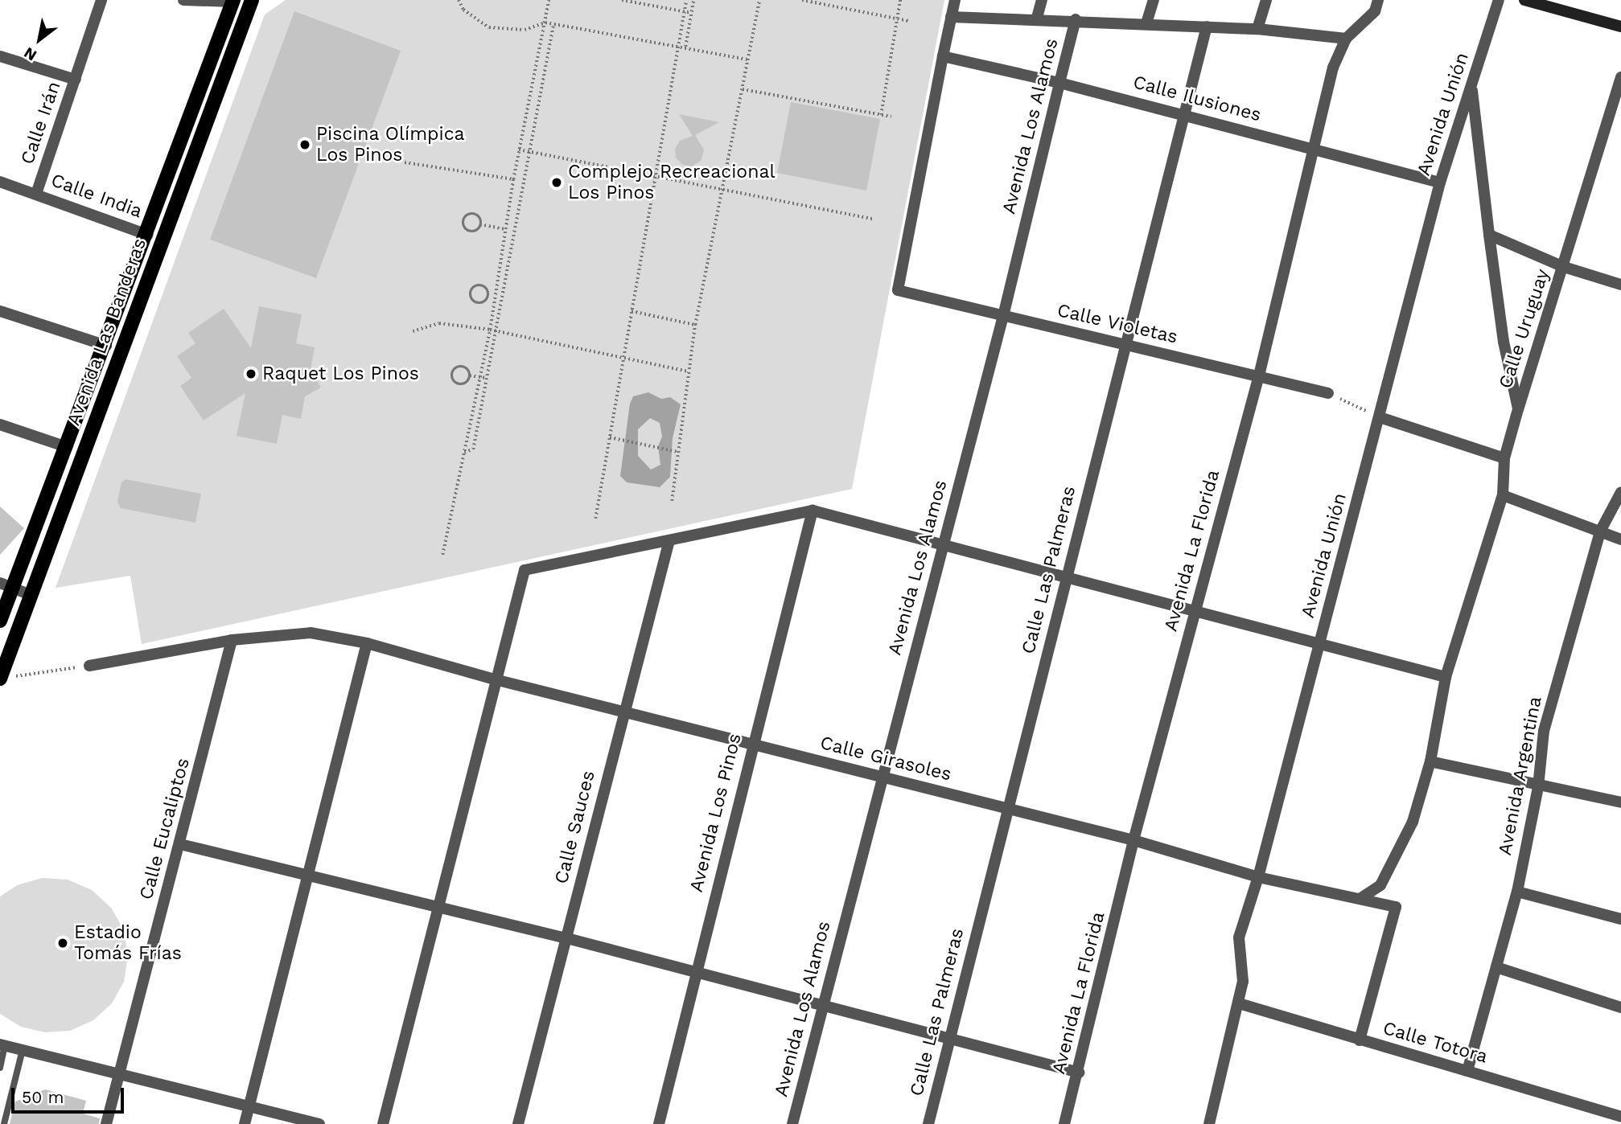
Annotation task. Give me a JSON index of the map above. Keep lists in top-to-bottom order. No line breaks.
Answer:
{"streets":{"main road":["Avenida Las Banderas"],"street":["Calle Ilusiones","Avenida Unión","Calle Irán","Avenida Los Alamos","Calle India","Calle Violetas","Calle Uruguay","Avenida La Florida","Calle Las Palmeras","Calle Girasoles","Avenida Argentina","Avenida Los Pinos","Calle Sauces","Calle Eucaliptos","Calle Totora"]},"crossings":[["Calle Ilusiones","Avenida Unión"],["Calle Ilusiones","Avenida Los Alamos"],["Calle Ilusiones","Calle Violetas"],["Calle Ilusiones","Avenida La Florida"],["Calle Ilusiones","Calle Las Palmeras"],["Avenida Unión","Calle Girasoles"],["Avenida Unión","Calle Totora"],["Calle Irán","Calle India"],["Avenida Los Alamos","Calle Violetas"],["Avenida Los Alamos","Calle Girasoles"],["Calle India","Avenida Las Banderas"],["Calle Violetas","Avenida La Florida"],["Calle Violetas","Calle Las Palmeras"],["Calle Uruguay","Calle Girasoles"],["Avenida La Florida","Calle Girasoles"],["Calle Las Palmeras","Calle Girasoles"],["Calle Girasoles","Avenida Los Pinos"],["Calle Girasoles","Calle Sauces"],["Calle Girasoles","Calle Eucaliptos"],["Calle Girasoles","Calle Totora"],["Avenida Argentina","Calle Totora"]],"places":["Piscina Olímpica Los Pinos","Complejo Recreacional Los Pinos","Raquet Los Pinos","Estadio Tomás Frías"],"scale_bar":"50 m","north":"bottom left"}
